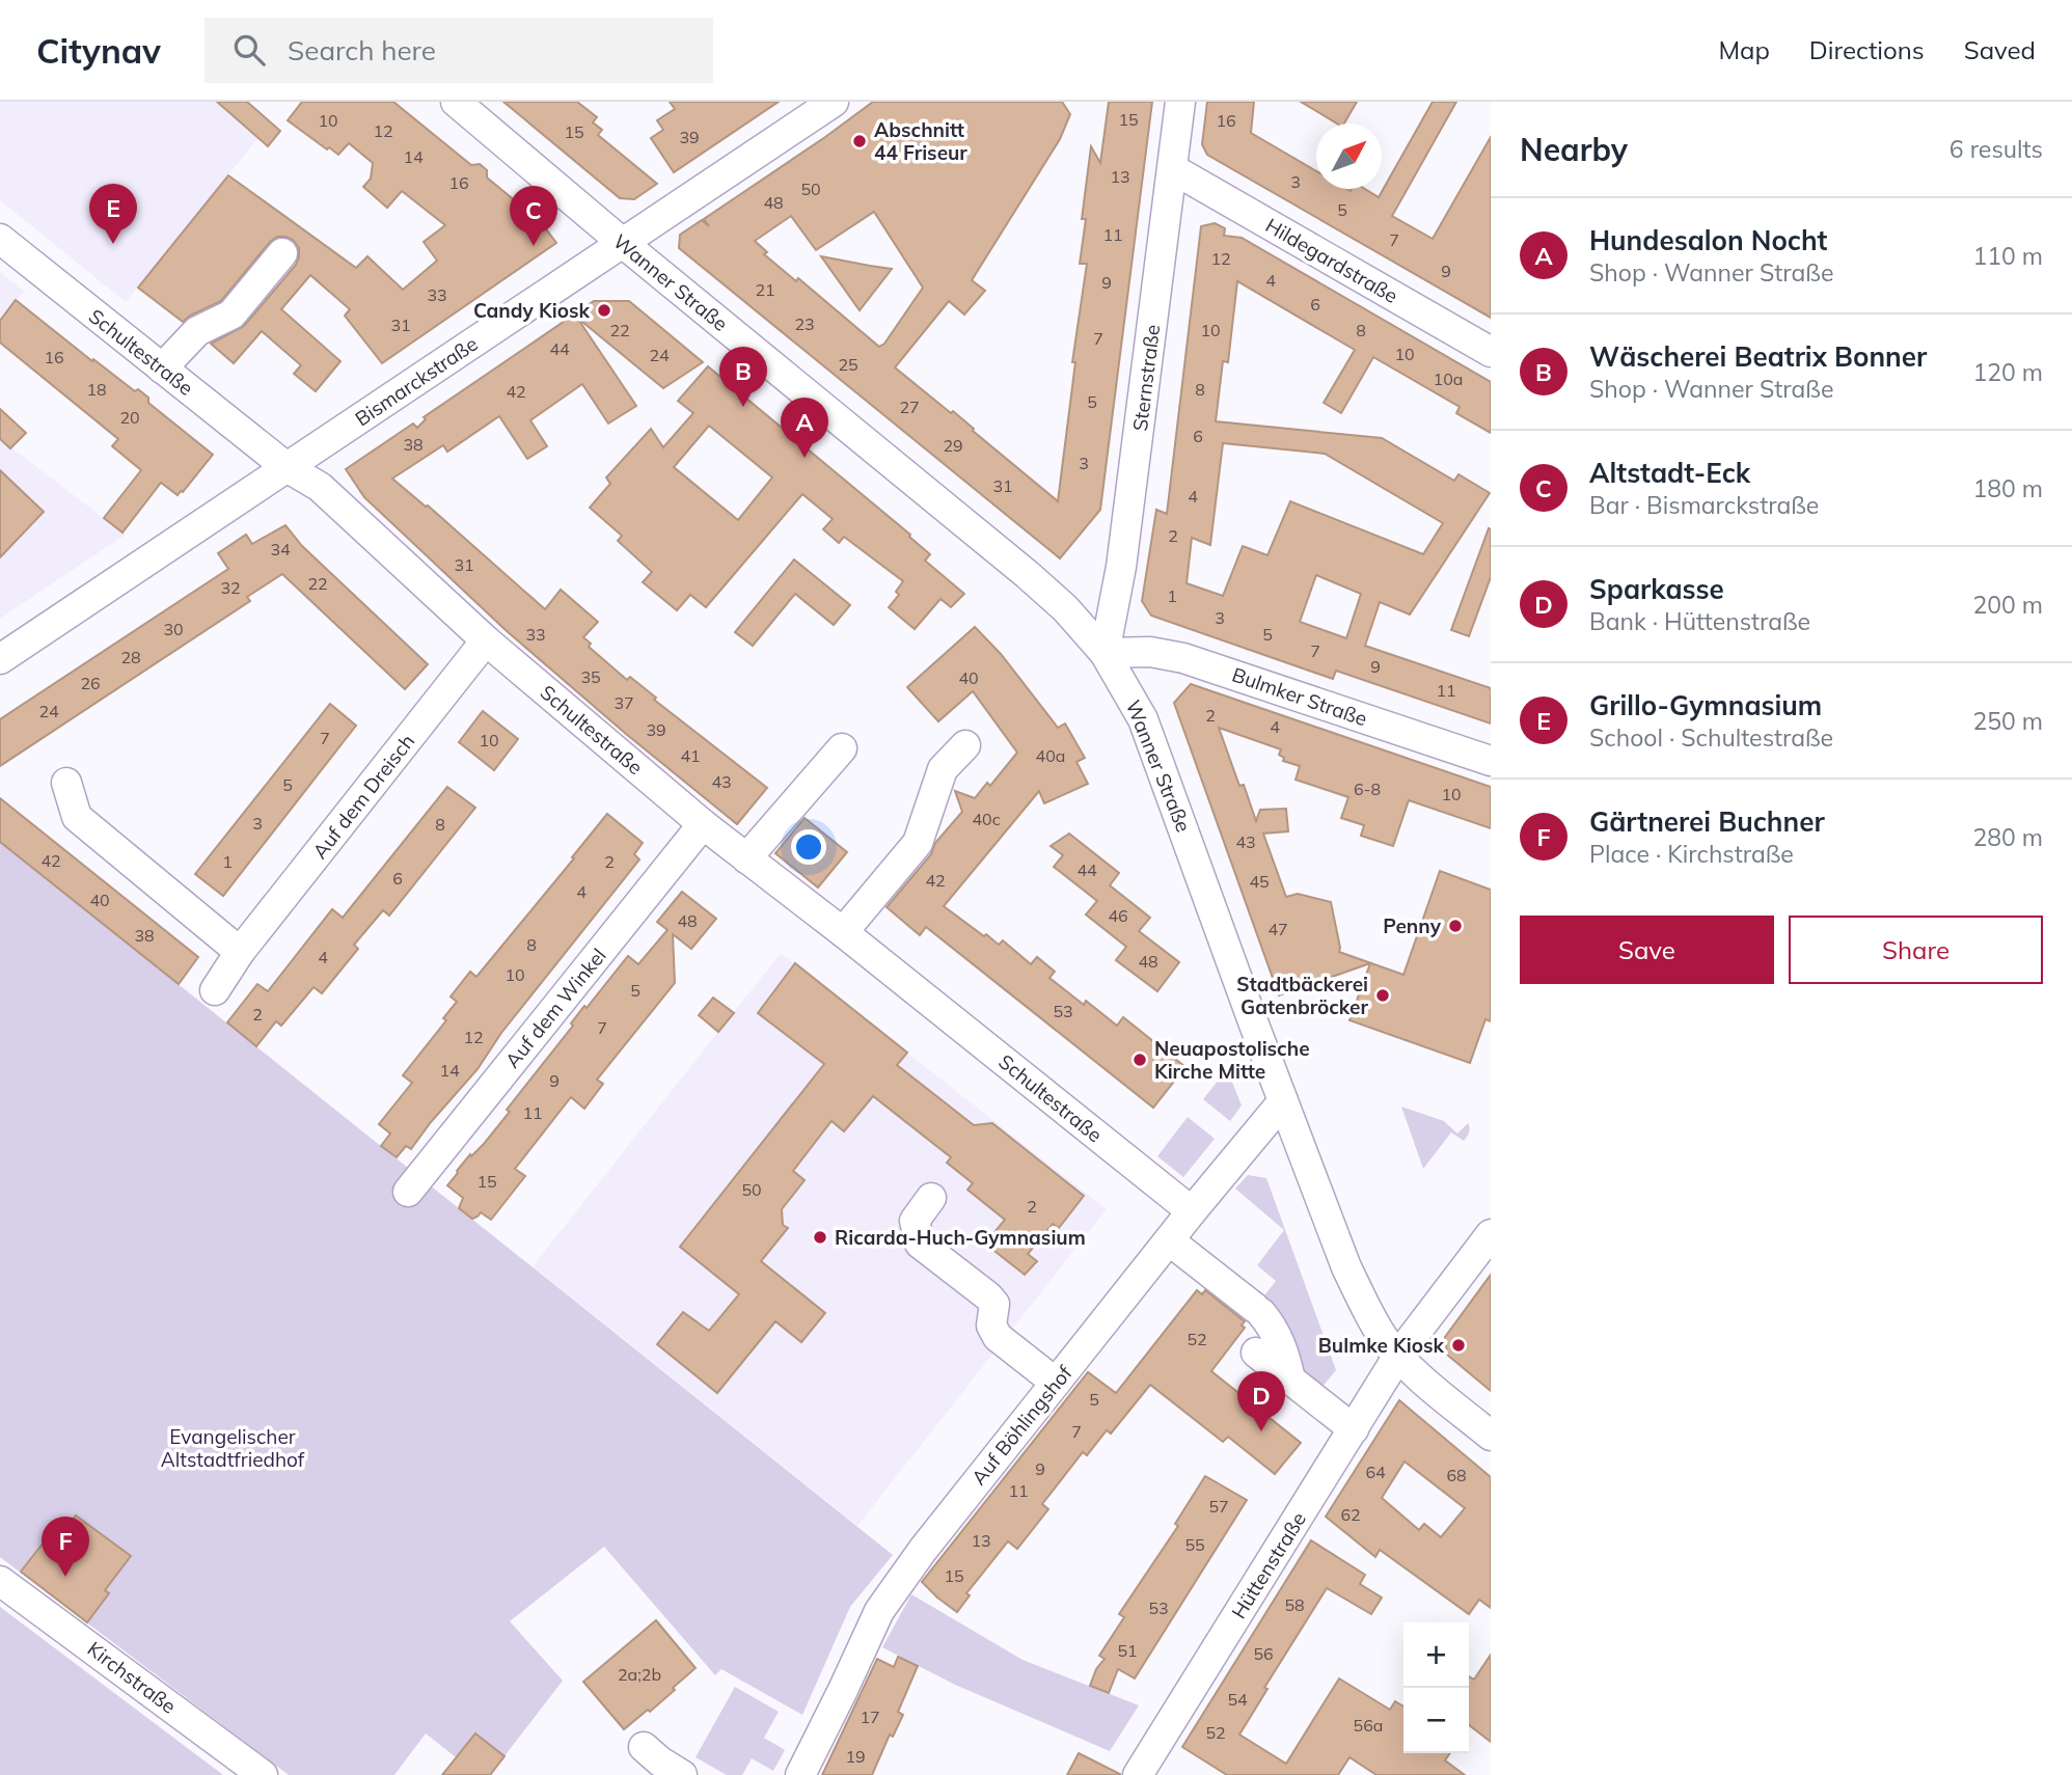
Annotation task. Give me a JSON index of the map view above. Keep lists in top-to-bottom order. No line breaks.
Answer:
{"streets":{"street":["Hildegardstraße","Wanner Straße","Schultestraße","Sternstraße","Bismarckstraße","Bulmker Straße","Auf dem Dreisch","Auf dem Winkel","Auf Böhlingshof","Hüttenstraße","Kirchstraße"]},"crossings":[["Hildegardstraße","Sternstraße"],["Wanner Straße","Sternstraße"],["Wanner Straße","Bismarckstraße"],["Wanner Straße","Bulmker Straße"],["Wanner Straße","Auf Böhlingshof"],["Wanner Straße","Hüttenstraße"],["Schultestraße","Bismarckstraße"],["Schultestraße","Auf dem Dreisch"],["Schultestraße","Auf dem Winkel"],["Schultestraße","Auf Böhlingshof"],["Sternstraße","Bulmker Straße"]],"parks":["Evangelischer Altstadtfriedhof"],"places":["Abschnitt 44 Friseur","Candy Kiosk","Penny","Stadtbäckerei Gatenbröcker","Neuapostolische Kirche Mitte","Ricarda-Huch-Gymnasium","Bulmke Kiosk"],"house_numbers":["15","10","16","12","15","39","14","13","3","16","50","48","5","11","7","12","9","4","9","21","33","6","23","31","22","10","8","7","44","10","24","16","25","10a","18","8","42","5","27","20","6","38","29","3","31","4","2","34","31","22","32","1","3","30","33","5","7","28","9","35","40","26","11","37","24","2","4","39","7","10","41","40a","43","5","6-8","10","40c","3","8","43","42","1","2","44","6","42","45","4","40","46","48","47","38","8","4","48","10","5","53","2","7","12","14","9","11","15","50","2","52","5","7","9","64","68","11","57","62","13","55","15","58","53","51","56","2a;2b","54","17","56a","52","19"],"north":"top right","page":{"header":"Citynav","search":"Search here","nav":["Map","Directions","Saved"],"heading":["Nearby","6 results"],"pins":["E","C","B","A","D","F"],"list":[{"mark":"A","name":"Hundesalon Nocht","note":"Shop · Wanner Straße","value":"110 m"},{"mark":"B","name":"Wäscherei Beatrix Bonner","note":"Shop · Wanner Straße","value":"120 m"},{"mark":"C","name":"Altstadt-Eck","note":"Bar · Bismarckstraße","value":"180 m"},{"mark":"D","name":"Sparkasse","note":"Bank · Hüttenstraße","value":"200 m"},{"mark":"E","name":"Grillo-Gymnasium","note":"School · Schultestraße","value":"250 m"},{"mark":"F","name":"Gärtnerei Buchner","note":"Place · Kirchstraße","value":"280 m"}],"buttons":["Save","Share"],"map_buttons":["+","−"]}}
